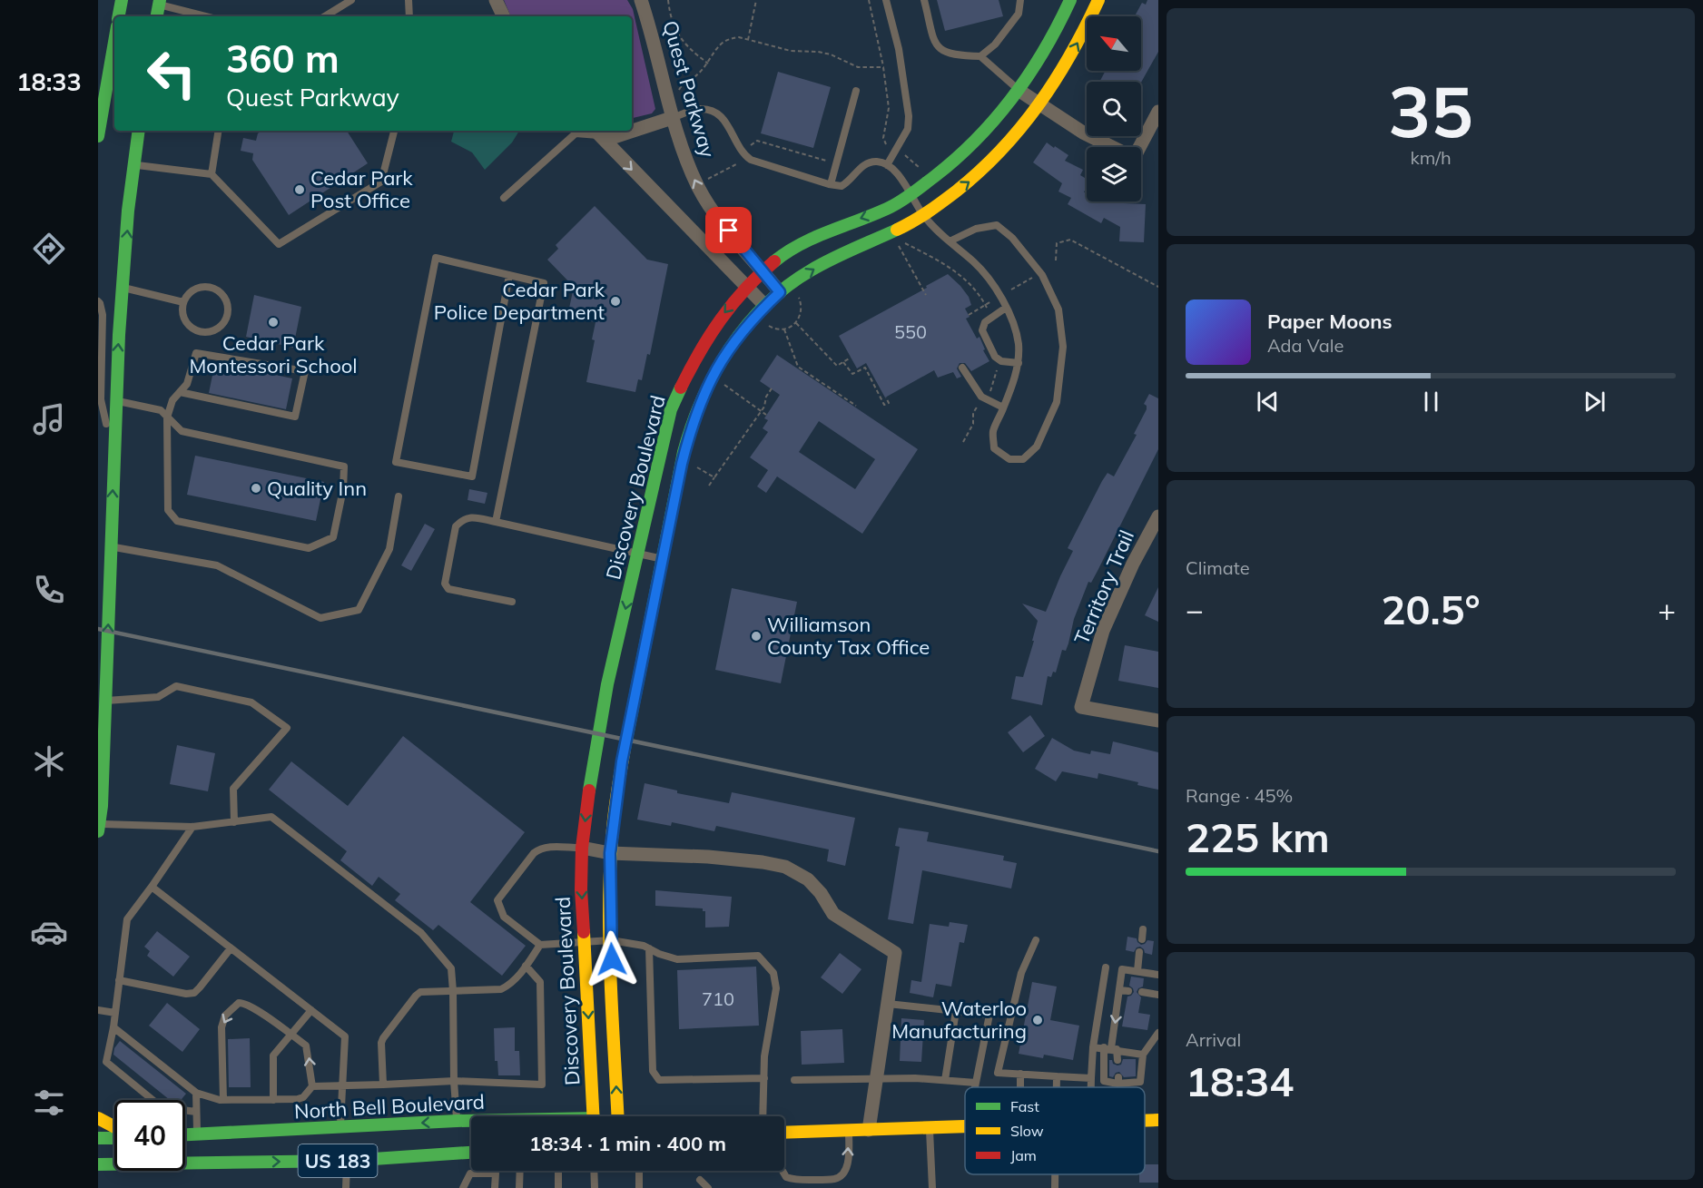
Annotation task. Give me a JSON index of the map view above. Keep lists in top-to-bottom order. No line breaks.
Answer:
{"streets":{"street":["Quest Parkway","Discovery Boulevard","Territory Trail","North Bell Boulevard","US 183"]},"crossings":[["Quest Parkway","Discovery Boulevard"]],"places":["Cedar Park Post Office","Cedar Park Police Department","Cedar Park Montessori School","Quality Inn","Williamson County Tax Office","Waterloo Manufacturing"],"house_numbers":["550","710"],"legend":["Fast","Slow","Jam"],"north":"top left","page":{"tabs":"18:33","tile":[["35","km/h"],"Climate",["Range · 45%","225 km"],["Arrival","18:34"]],"turn":["360 m","Quest Parkway"],"song":["Paper Moons","Ada Vale"],"heat":["−","20.5°","+"],"limit":"40","trip":"18:34 · 1 min · 400 m"}}
